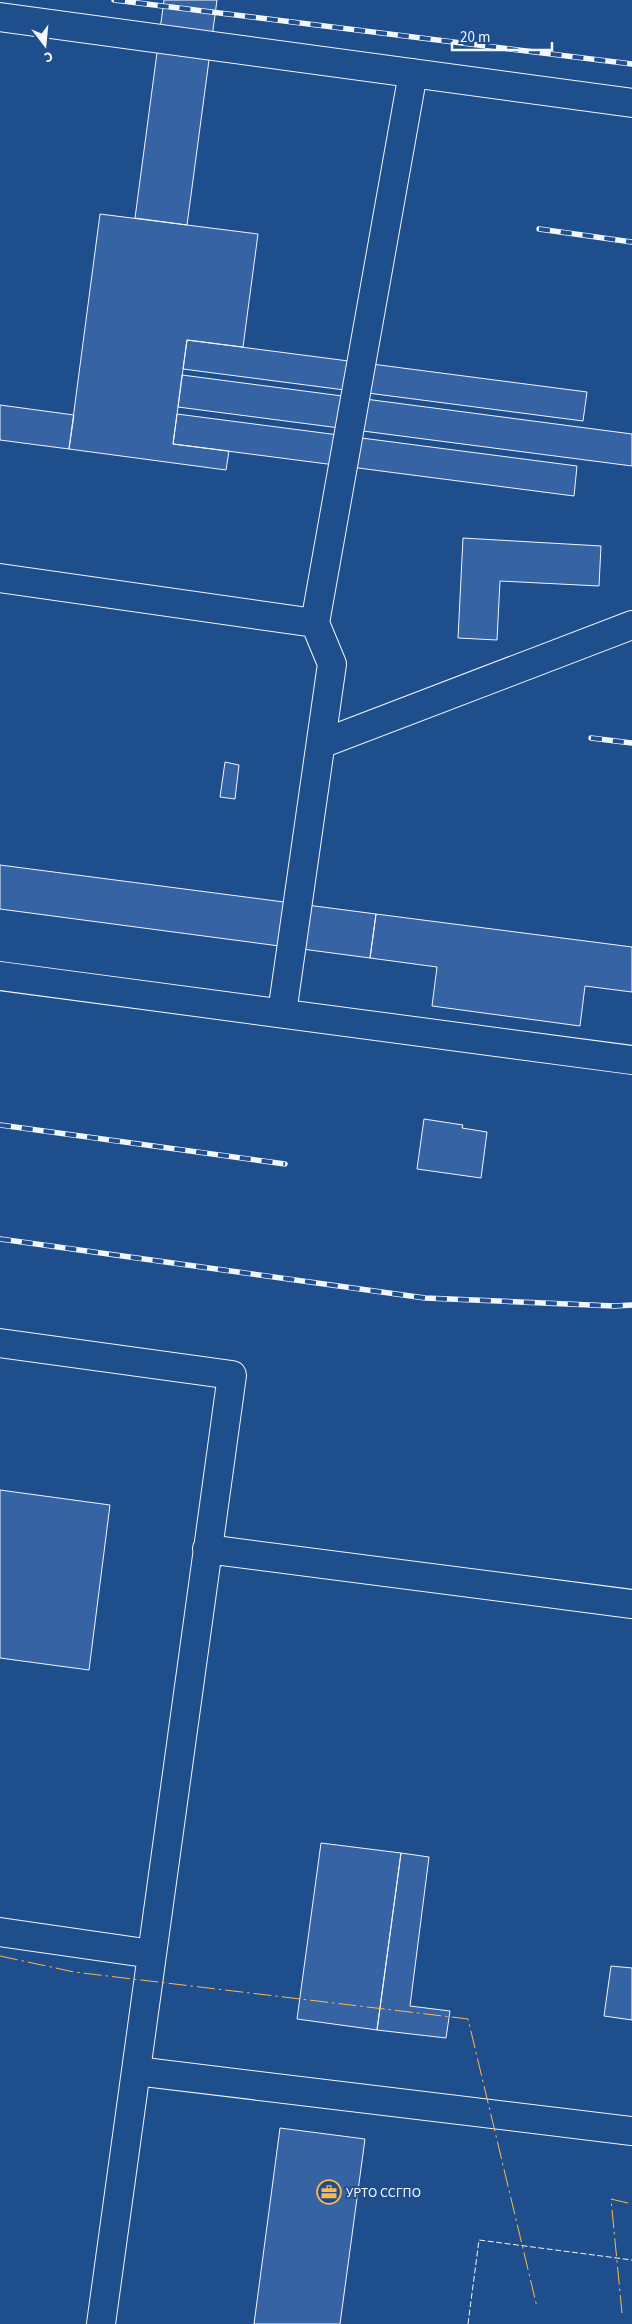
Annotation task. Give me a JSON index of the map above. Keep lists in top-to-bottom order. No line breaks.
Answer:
{"places":{"office":["УРТО ССГПО"]},"scale_bar":"20 m","north":"bottom"}
